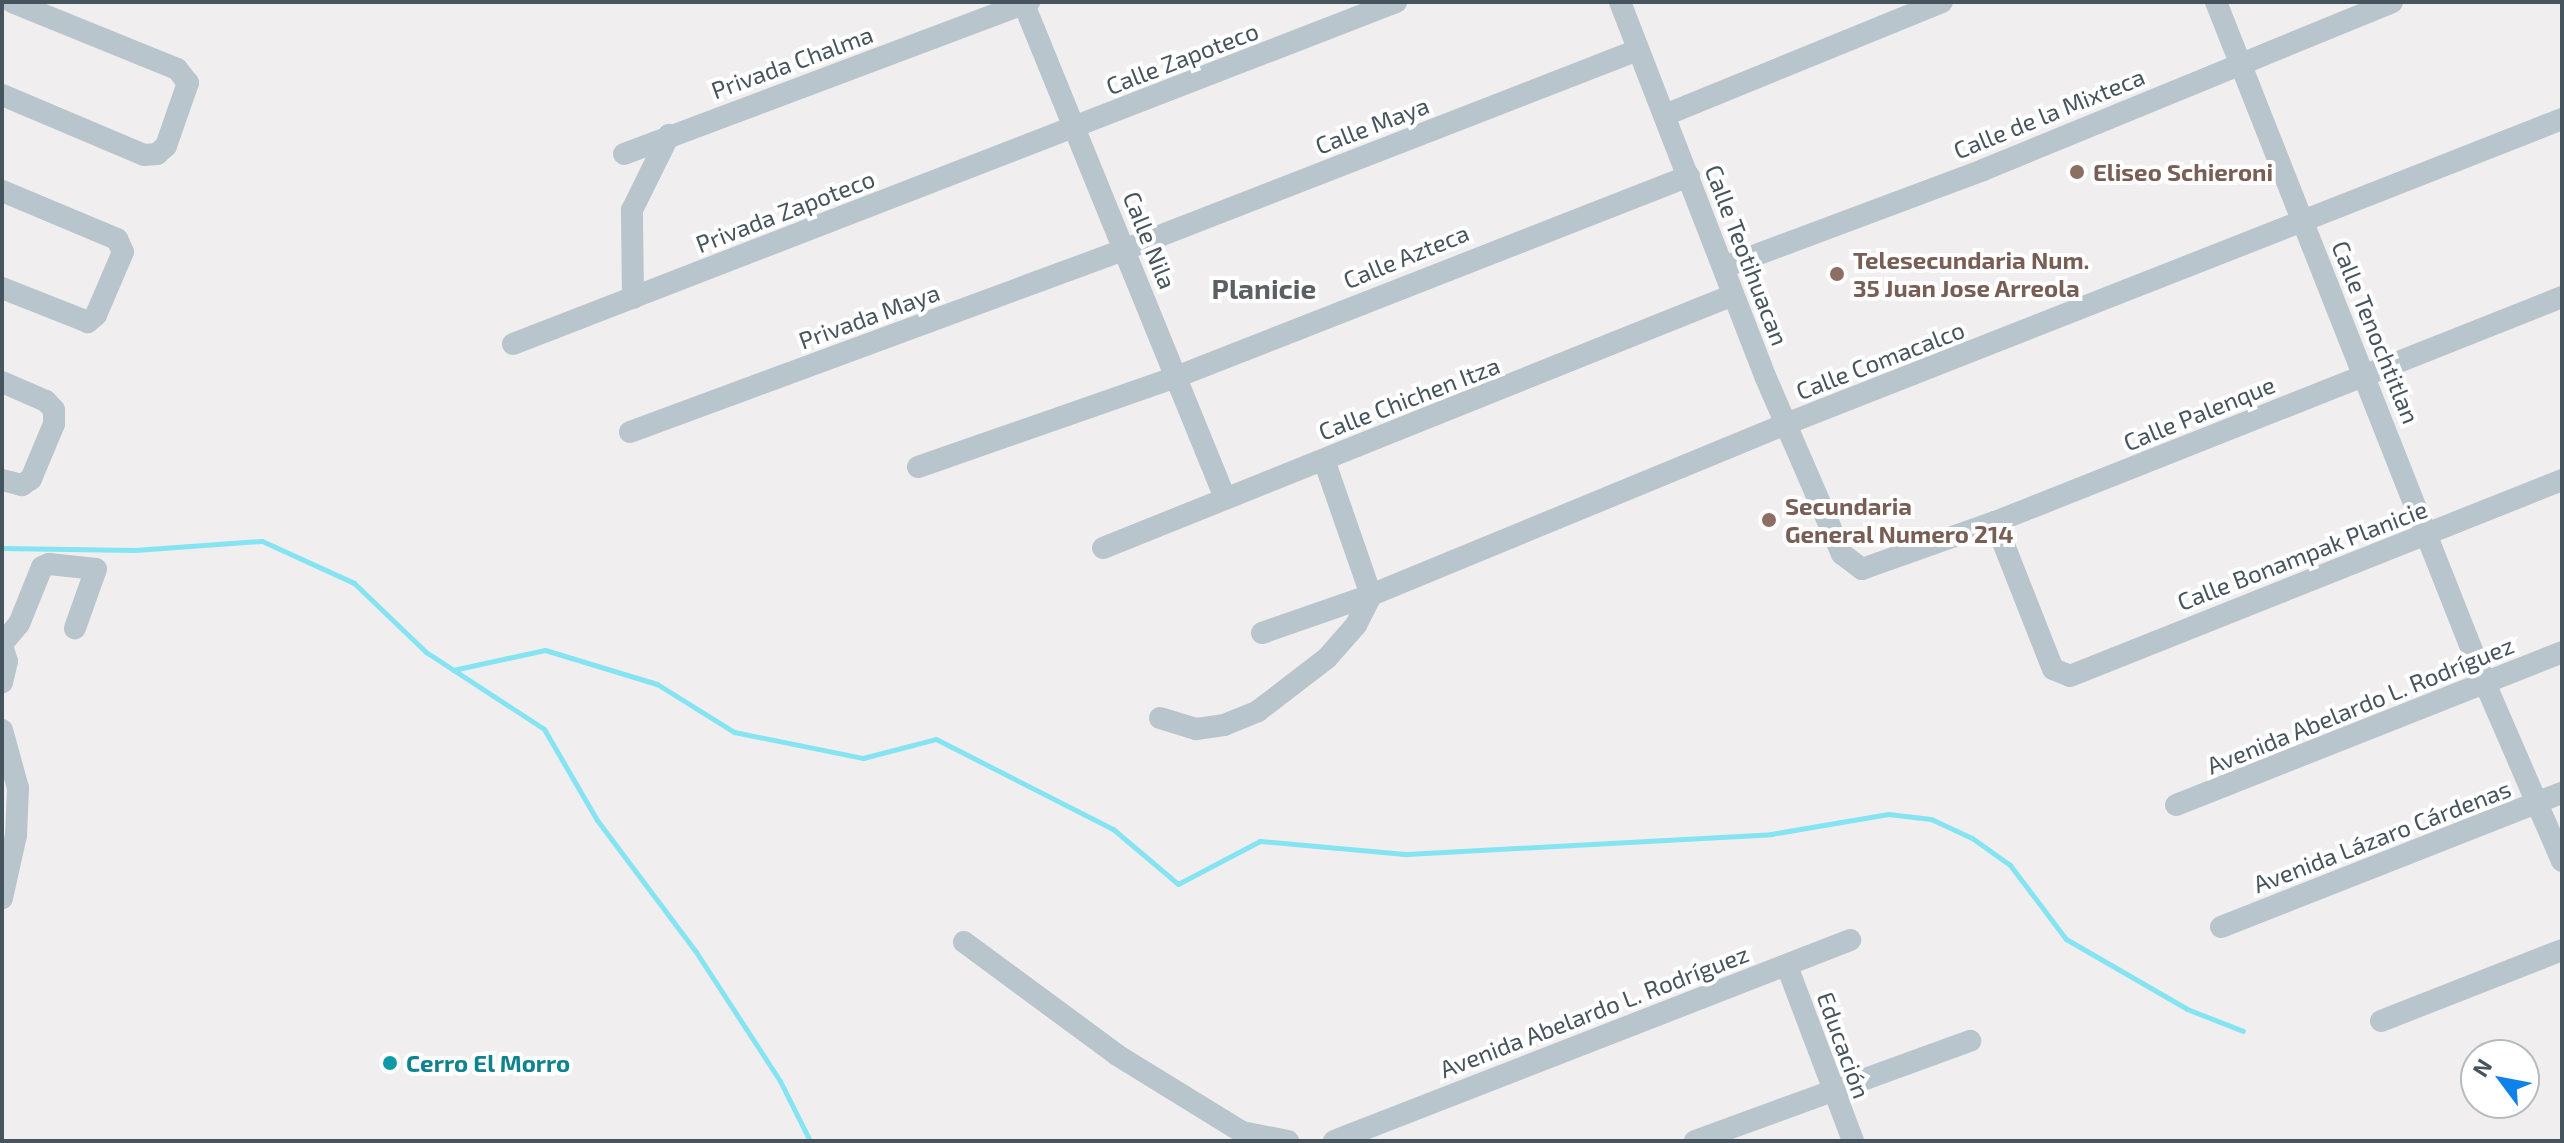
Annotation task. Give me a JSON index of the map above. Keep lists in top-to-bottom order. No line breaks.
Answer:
{"streets":{"street":["Calle Zapoteco","Privada Chalma","Calle de la Mixteca","Calle Maya","Privada Zapoteco","Calle Nila","Calle Teotihuacan","Calle Azteca","Privada Maya","Calle Tenochtitlan","Calle Comacalco","Calle Chichen Itza","Calle Palenque","Calle Bonampak Planicie","Avenida Abelardo L. Rodríguez","Avenida Lázaro Cárdenas","Educación"]},"crossings":[["Calle Zapoteco","Privada Zapoteco"],["Calle Zapoteco","Calle Nila"],["Privada Chalma","Calle Nila"],["Calle de la Mixteca","Calle Teotihuacan"],["Calle de la Mixteca","Calle Tenochtitlan"],["Calle Maya","Calle Nila"],["Calle Maya","Calle Teotihuacan"],["Calle Maya","Privada Maya"],["Privada Zapoteco","Calle Nila"],["Calle Nila","Calle Azteca"],["Calle Nila","Privada Maya"],["Calle Nila","Calle Chichen Itza"],["Calle Teotihuacan","Calle Azteca"],["Calle Teotihuacan","Calle Comacalco"],["Calle Teotihuacan","Calle Chichen Itza"],["Calle Teotihuacan","Calle Palenque"],["Calle Tenochtitlan","Calle Comacalco"],["Calle Tenochtitlan","Calle Palenque"],["Calle Tenochtitlan","Calle Bonampak Planicie"],["Calle Tenochtitlan","Avenida Abelardo L. Rodríguez"],["Calle Tenochtitlan","Avenida Lázaro Cárdenas"],["Calle Palenque","Calle Bonampak Planicie"],["Avenida Abelardo L. Rodríguez","Educación"]],"districts":["Planicie"],"places":["Eliseo Schieroni","Telesecundaria Num. 35 Juan Jose Arreola","Secundaria General Numero 214","Cerro El Morro"],"north":"top left"}
